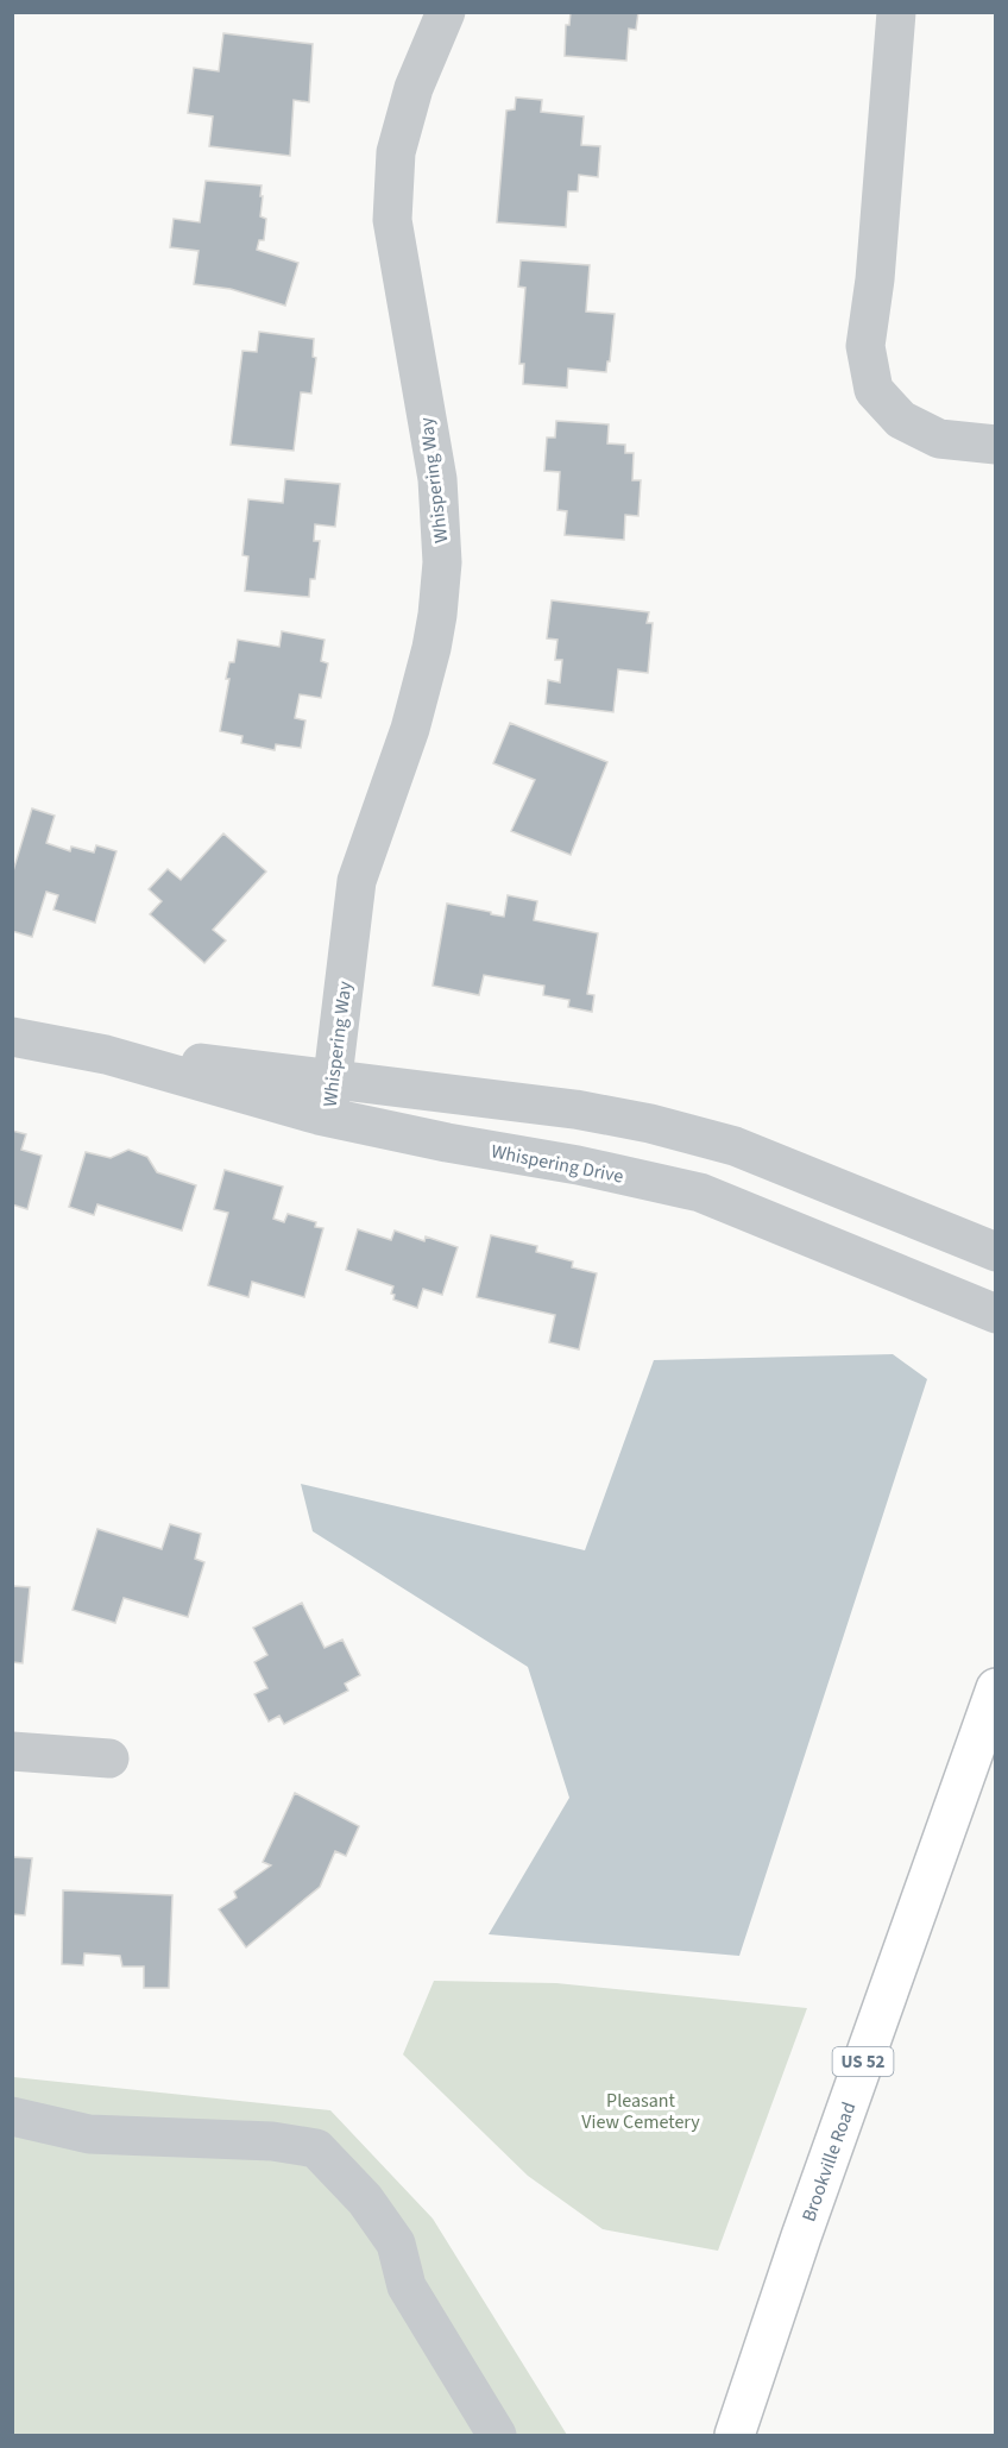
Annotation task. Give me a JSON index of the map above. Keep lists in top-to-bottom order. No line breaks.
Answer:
{"streets":{"main road":["US 52","Brookville Road"],"street":["Whispering Way","Whispering Drive"]},"crossings":[["Whispering Way","Whispering Drive"]],"parks":["Pleasant View Cemetery"]}
